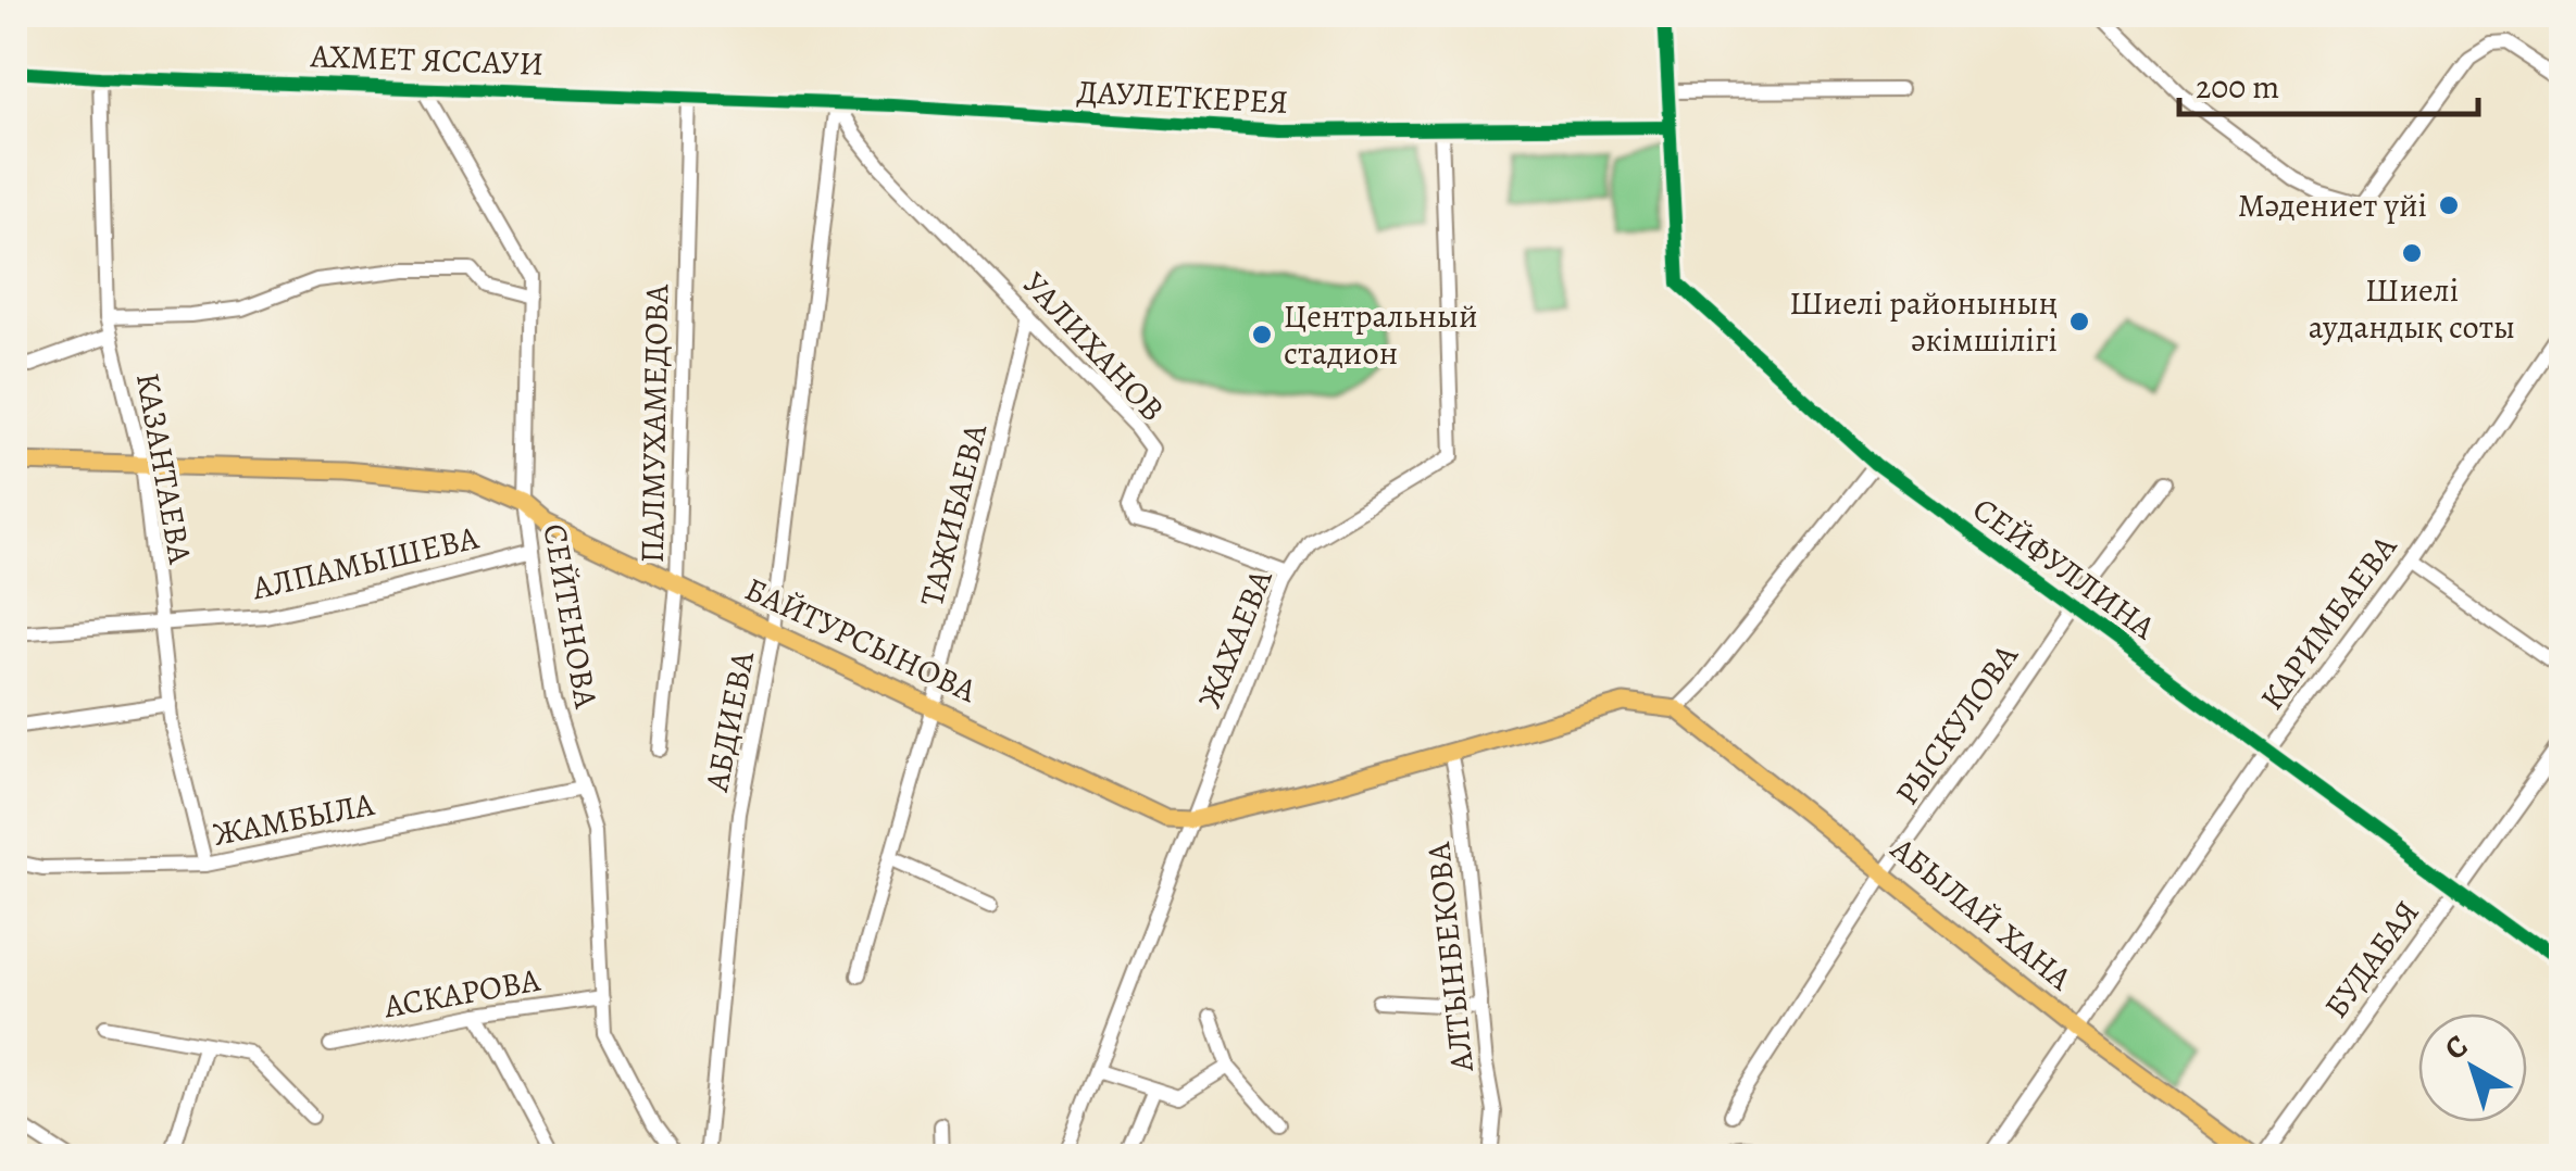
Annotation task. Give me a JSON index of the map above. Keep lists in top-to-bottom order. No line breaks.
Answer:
{"streets":{"main road":["БАЙТУРСЫНОВА","АБЫЛАЙ ХАНА"],"street":["АХМЕТ ЯССАУИ","ДАУЛЕТКЕРЕЯ","УАЛИХАНОВ","ПАЛМУХАМЕДОВА","КАЗАНТАЕВА","ТАЖИБАЕВА","АЛПАМЫШЕВА","СЕЙФУЛЛИНА","СЕЙТЕНОВА","КАРИМБАЕВА","ЖАХАЕВА","АБДИЕВА","РЫСКУЛОВА","ЖАМБЫЛА","АЛТЫНБЕКОВА","БУДАБАЯ","АСКАРОВА"]},"crossings":[["АХМЕТ ЯССАУИ","ДАУЛЕТКЕРЕЯ"],["АХМЕТ ЯССАУИ","КАЗАНТАЕВА"],["АХМЕТ ЯССАУИ","СЕЙТЕНОВА"],["ДАУЛЕТКЕРЕЯ","УАЛИХАНОВ"],["ДАУЛЕТКЕРЕЯ","ПАЛМУХАМЕДОВА"],["ДАУЛЕТКЕРЕЯ","СЕЙФУЛЛИНА"],["ДАУЛЕТКЕРЕЯ","ЖАХАЕВА"],["ДАУЛЕТКЕРЕЯ","АБДИЕВА"],["УАЛИХАНОВ","ТАЖИБАЕВА"],["УАЛИХАНОВ","ЖАХАЕВА"],["УАЛИХАНОВ","АБДИЕВА"],["ПАЛМУХАМЕДОВА","БАЙТУРСЫНОВА"],["КАЗАНТАЕВА","АЛПАМЫШЕВА"],["КАЗАНТАЕВА","БАЙТУРСЫНОВА"],["КАЗАНТАЕВА","ЖАМБЫЛА"],["ТАЖИБАЕВА","БАЙТУРСЫНОВА"],["АЛПАМЫШЕВА","СЕЙТЕНОВА"],["СЕЙФУЛЛИНА","КАРИМБАЕВА"],["СЕЙФУЛЛИНА","РЫСКУЛОВА"],["СЕЙФУЛЛИНА","БУДАБАЯ"],["СЕЙТЕНОВА","БАЙТУРСЫНОВА"],["СЕЙТЕНОВА","ЖАМБЫЛА"],["СЕЙТЕНОВА","АСКАРОВА"],["КАРИМБАЕВА","АБЫЛАЙ ХАНА"],["ЖАХАЕВА","БАЙТУРСЫНОВА"],["БАЙТУРСЫНОВА","АБДИЕВА"],["БАЙТУРСЫНОВА","АБЫЛАЙ ХАНА"],["БАЙТУРСЫНОВА","АЛТЫНБЕКОВА"],["РЫСКУЛОВА","АБЫЛАЙ ХАНА"]],"places":["Мәдениет үйі","Шиелі аудандық соты","Шиелі районының әкімшілігі","Центральный стадион"],"scale_bar":"200 m","north":"top left"}
